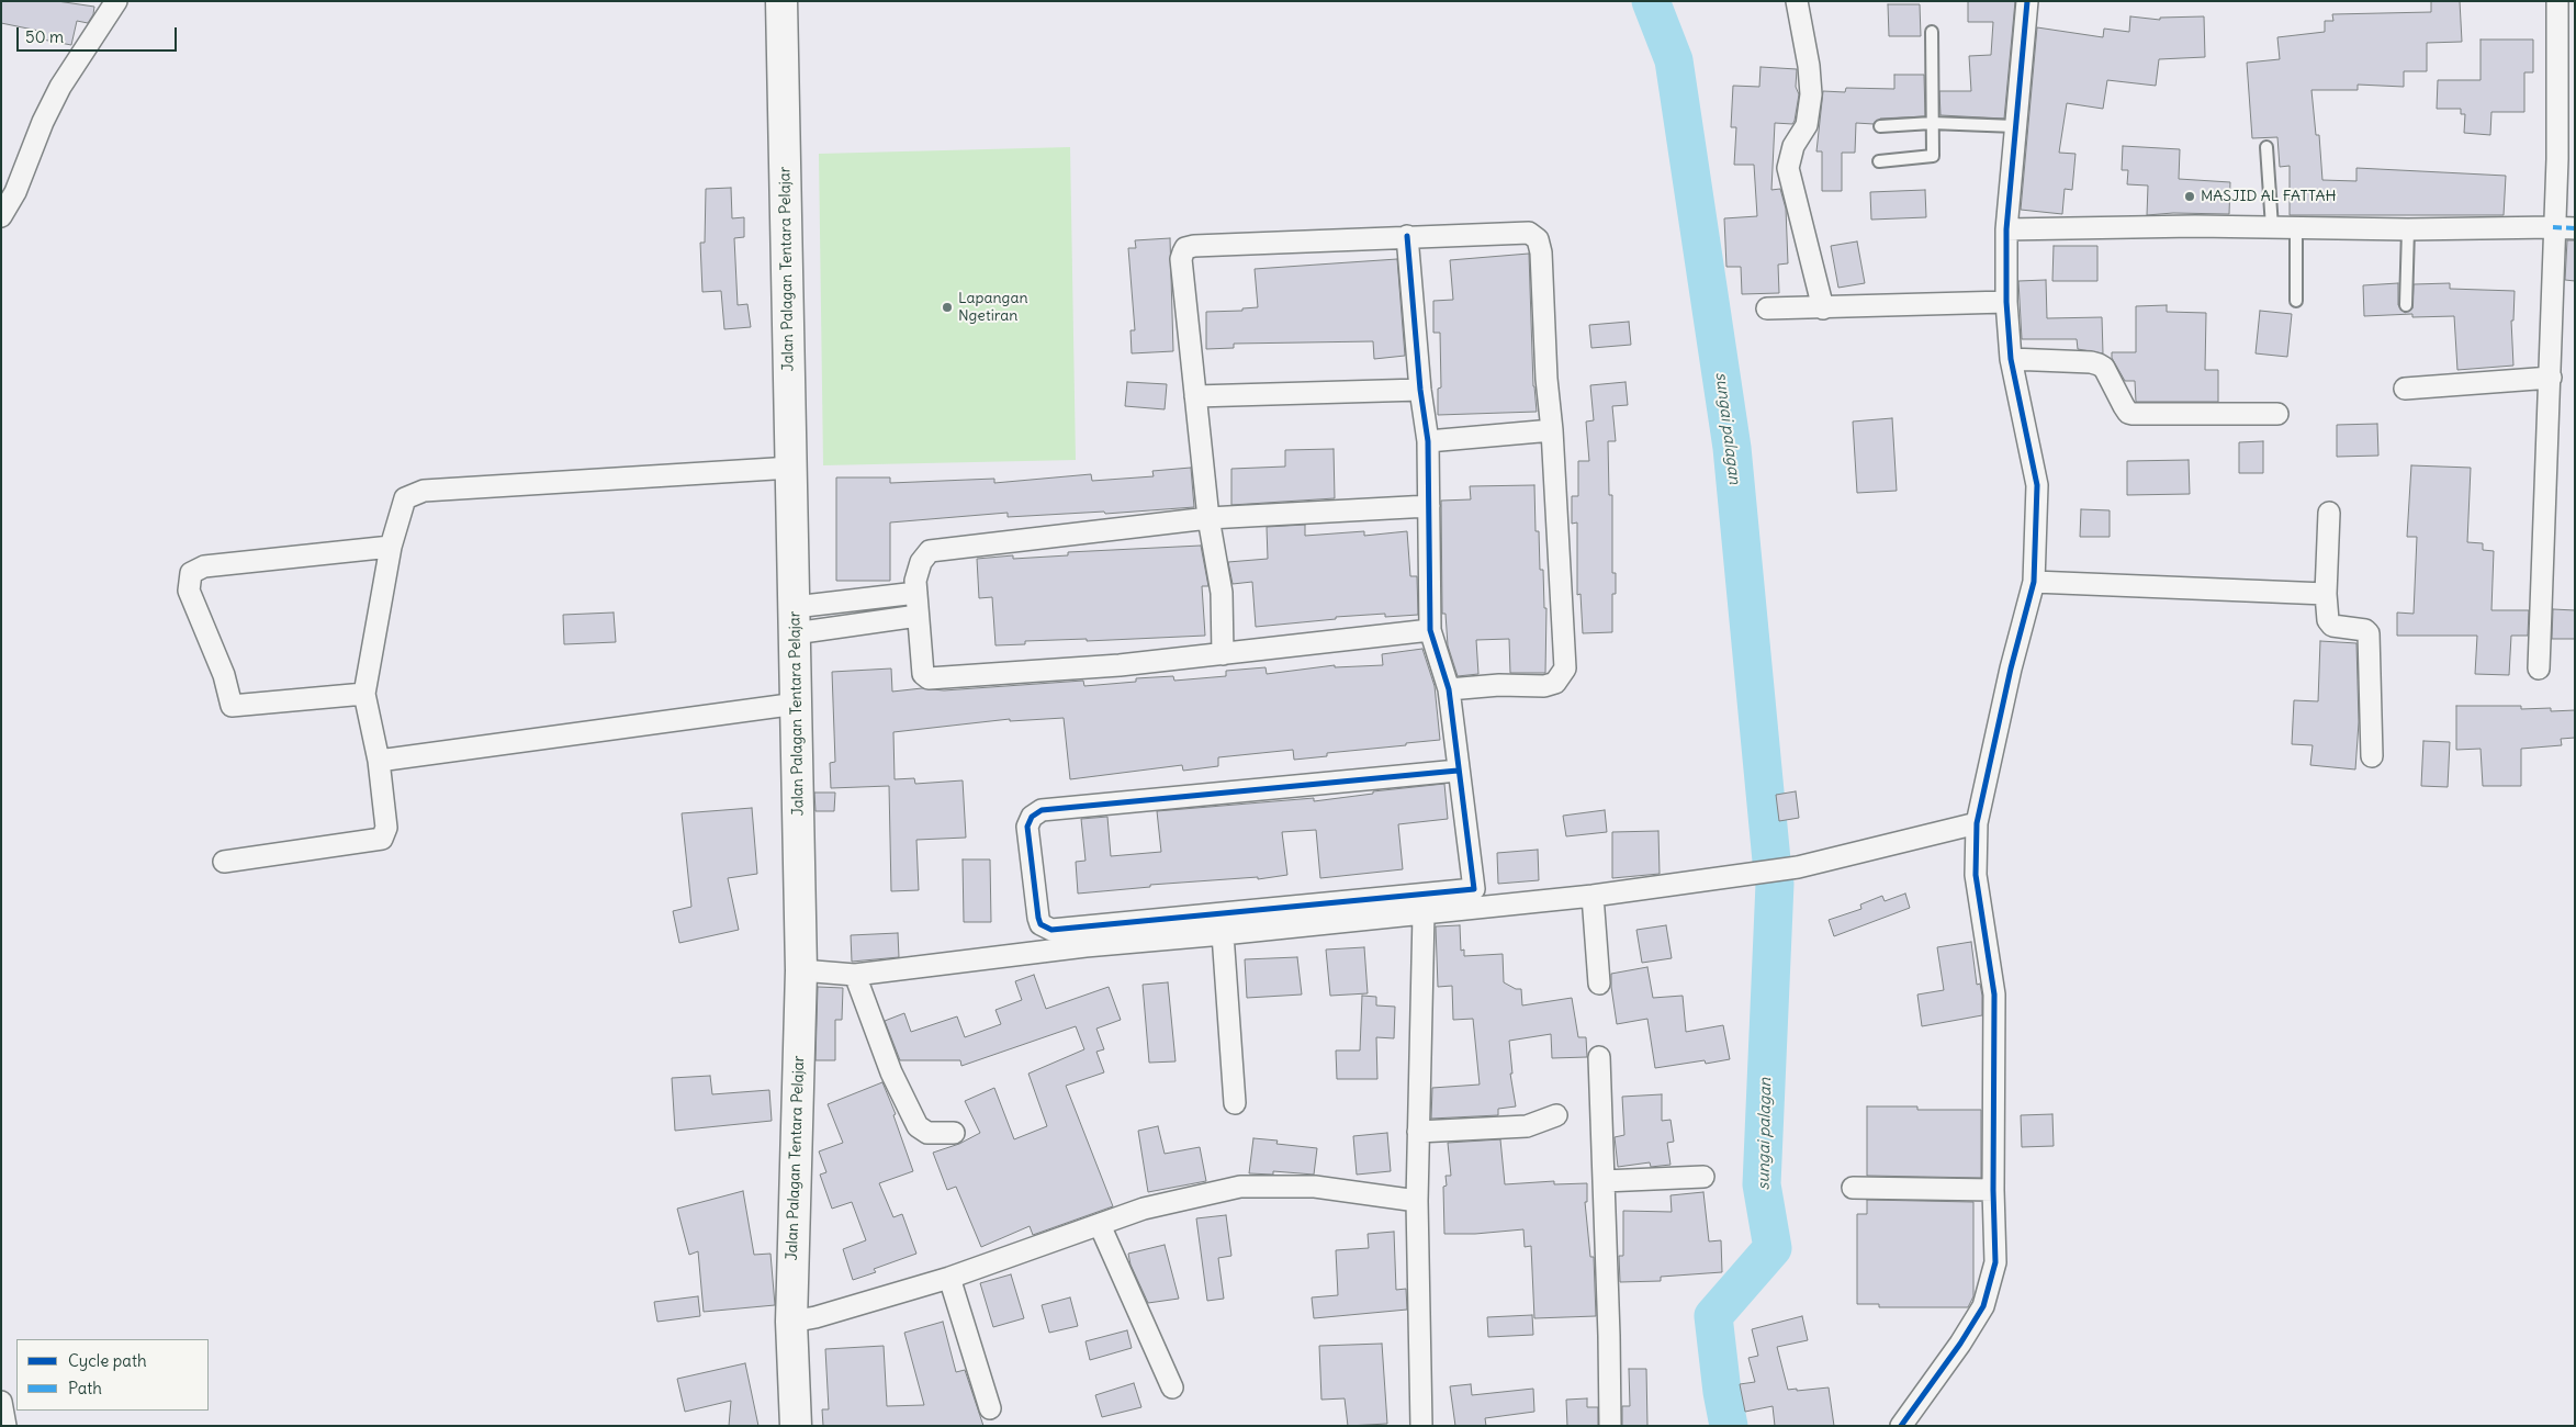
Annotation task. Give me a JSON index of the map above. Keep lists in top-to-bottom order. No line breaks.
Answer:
{"streets":{"main road":["Jalan Palagan Tentara Pelajar"]},"water":["sungai palagan"],"places":["MASJID AL FATTAH","Lapangan Ngetiran"],"legend":["Cycle path","Path"],"scale_bar":"50 m"}
